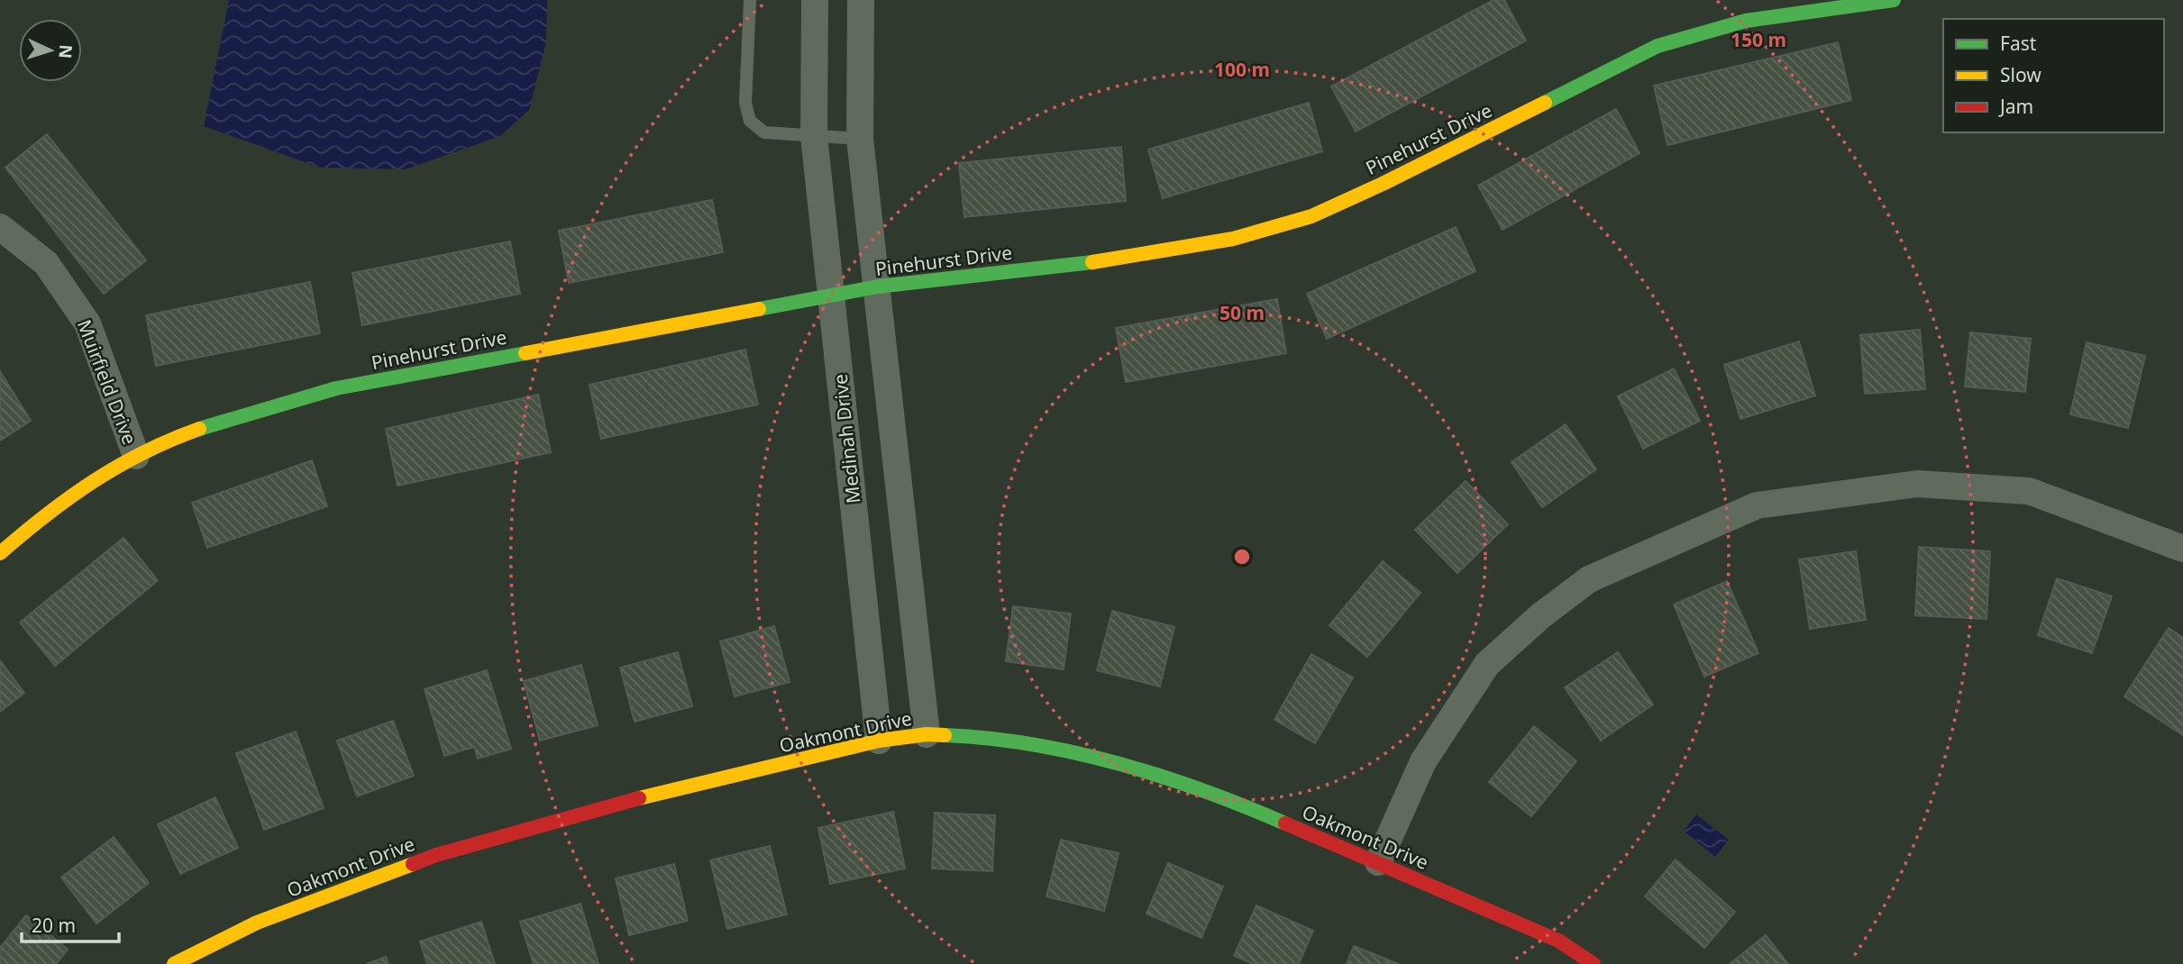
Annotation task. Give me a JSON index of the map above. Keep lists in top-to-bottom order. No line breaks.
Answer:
{"streets":{"street":["Pinehurst Drive","Muirfield Drive","Medinah Drive","Oakmont Drive"]},"crossings":[["Pinehurst Drive","Muirfield Drive"],["Pinehurst Drive","Medinah Drive"],["Medinah Drive","Oakmont Drive"]],"legend":["Fast","Slow","Jam"],"scale_bar":"20 m","north":"right","rings":["150 m","100 m","50 m"]}
